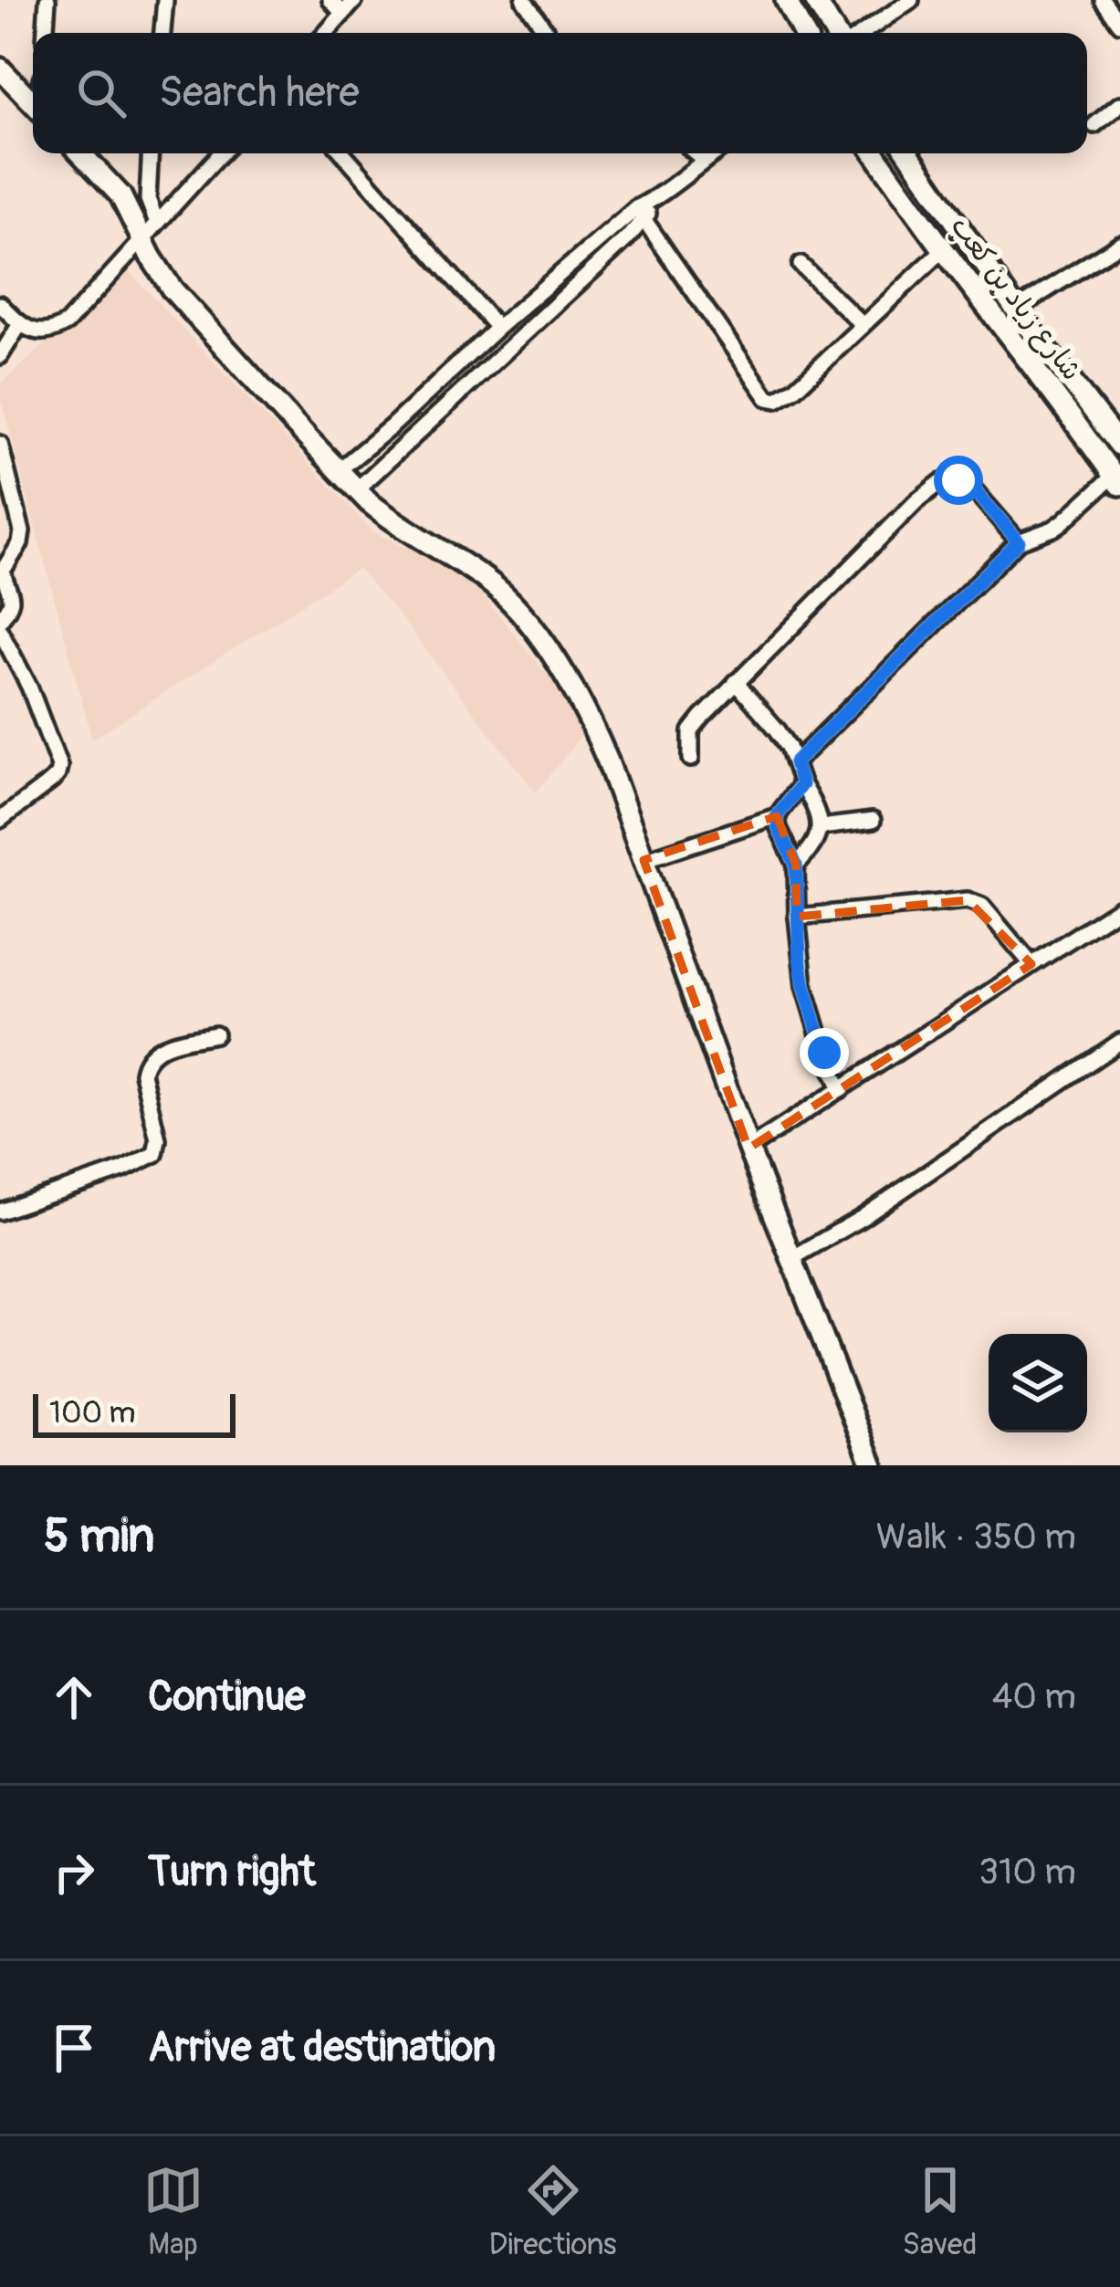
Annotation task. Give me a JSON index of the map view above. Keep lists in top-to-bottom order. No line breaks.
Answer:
{"streets":{"street":["شارع زياد بن كعب"]},"scale_bar":"100 m","page":{"search":"Search here","scale":"100 m","heading":["5 min","Walk · 350 m"],"list":[["Continue","40 m"],["Turn right","310 m"],"Arrive at destination"],"nav":["Map","Directions","Saved"]}}
